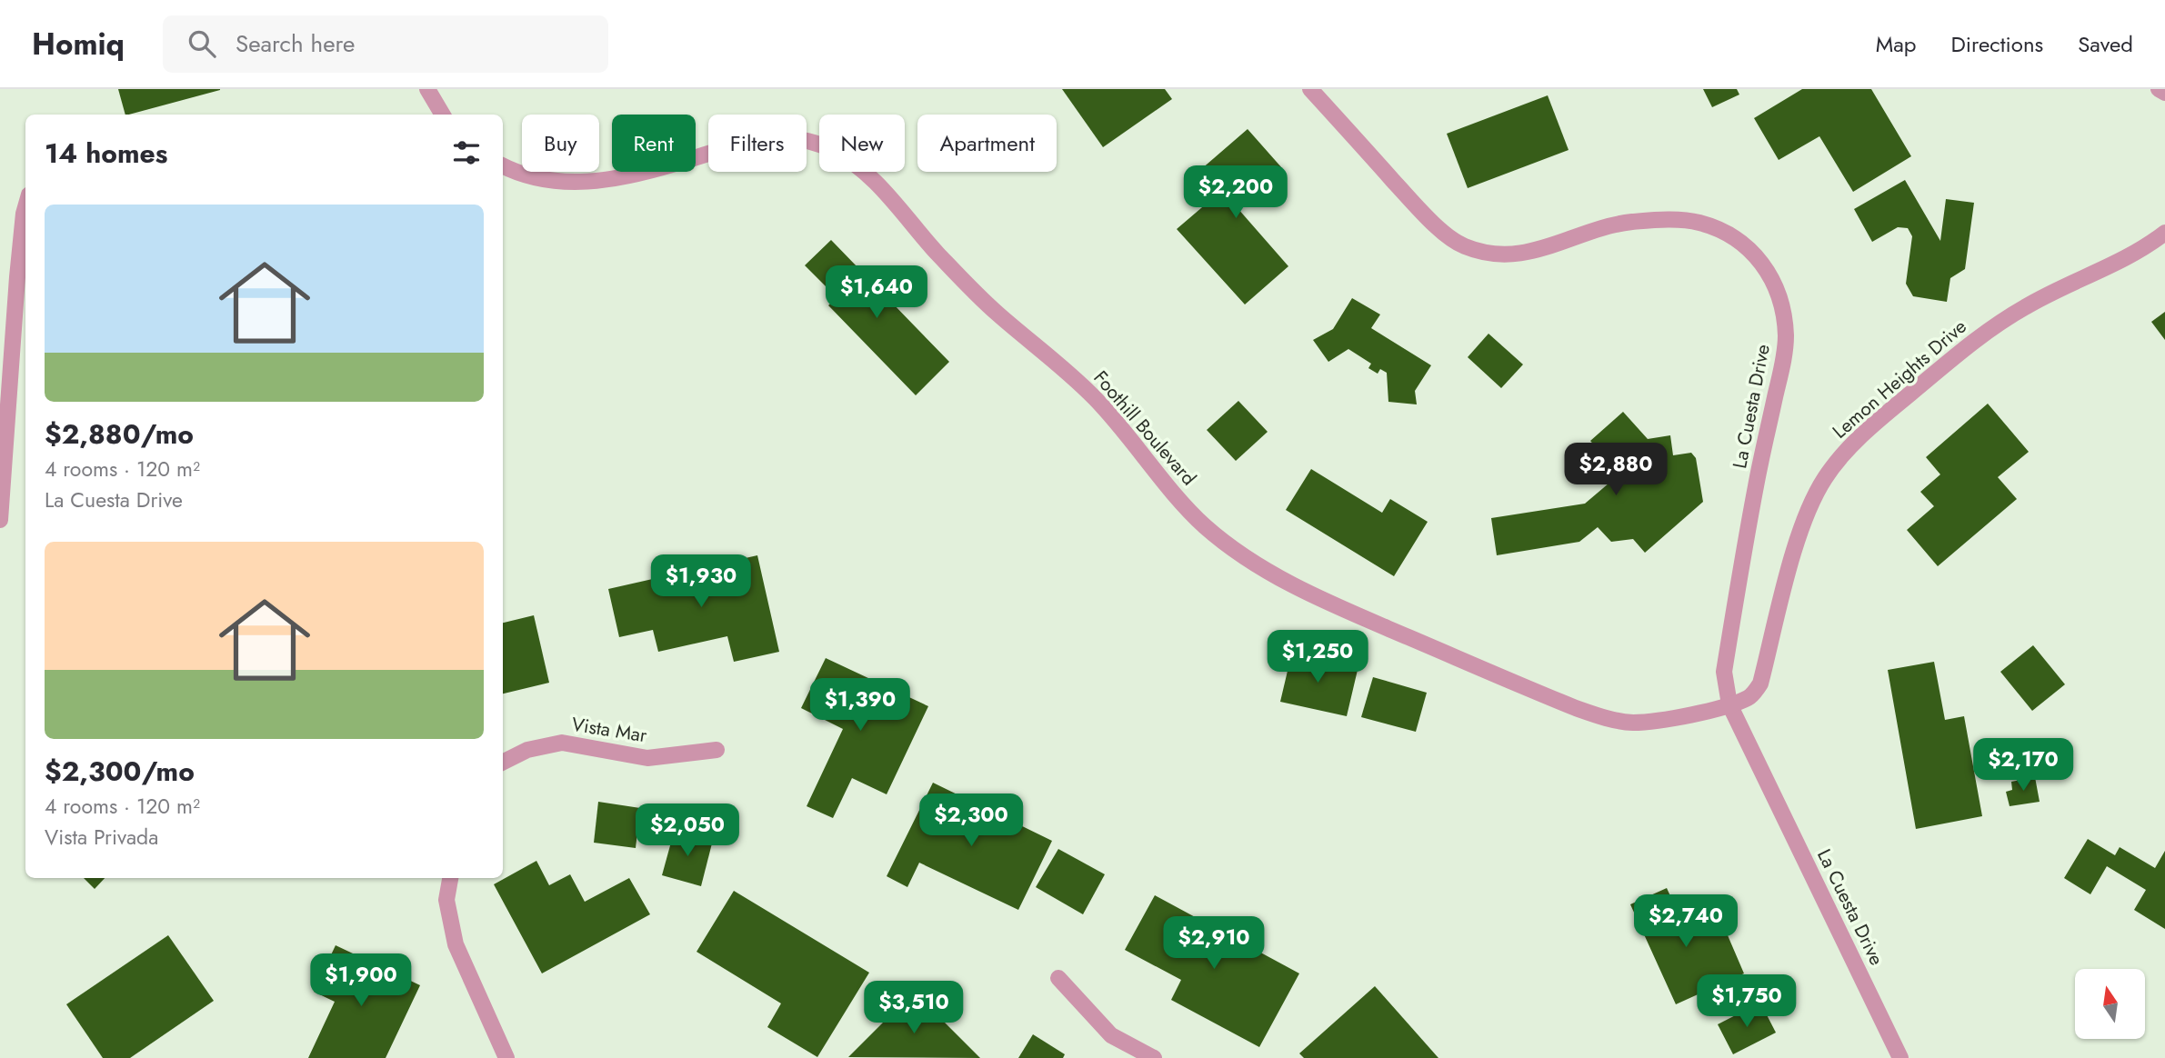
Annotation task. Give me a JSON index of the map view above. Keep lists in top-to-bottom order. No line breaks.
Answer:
{"streets":{"street":["Lemon Heights Drive","La Cuesta Drive","Foothill Boulevard","Vista Mar"]},"crossings":[["Lemon Heights Drive","La Cuesta Drive"],["Lemon Heights Drive","Foothill Boulevard"],["La Cuesta Drive","Foothill Boulevard"]],"north":"top","page":{"header":"Homiq","search":"Search here","nav":["Map","Directions","Saved"],"chip":["Buy","Rent","Filters","New","Apartment"],"heading":"14 homes","price":["$2,200","$1,640","$2,880","$1,930","$1,250","$1,390","$2,170","$2,300","$2,050","$2,740","$2,910","$1,900","$1,750","$3,510"],"list":[{"name":"$2,880/mo","note":"4 rooms · 120 m² · La Cuesta Drive"},{"name":"$2,300/mo","note":"4 rooms · 120 m² · Vista Privada"}]}}
